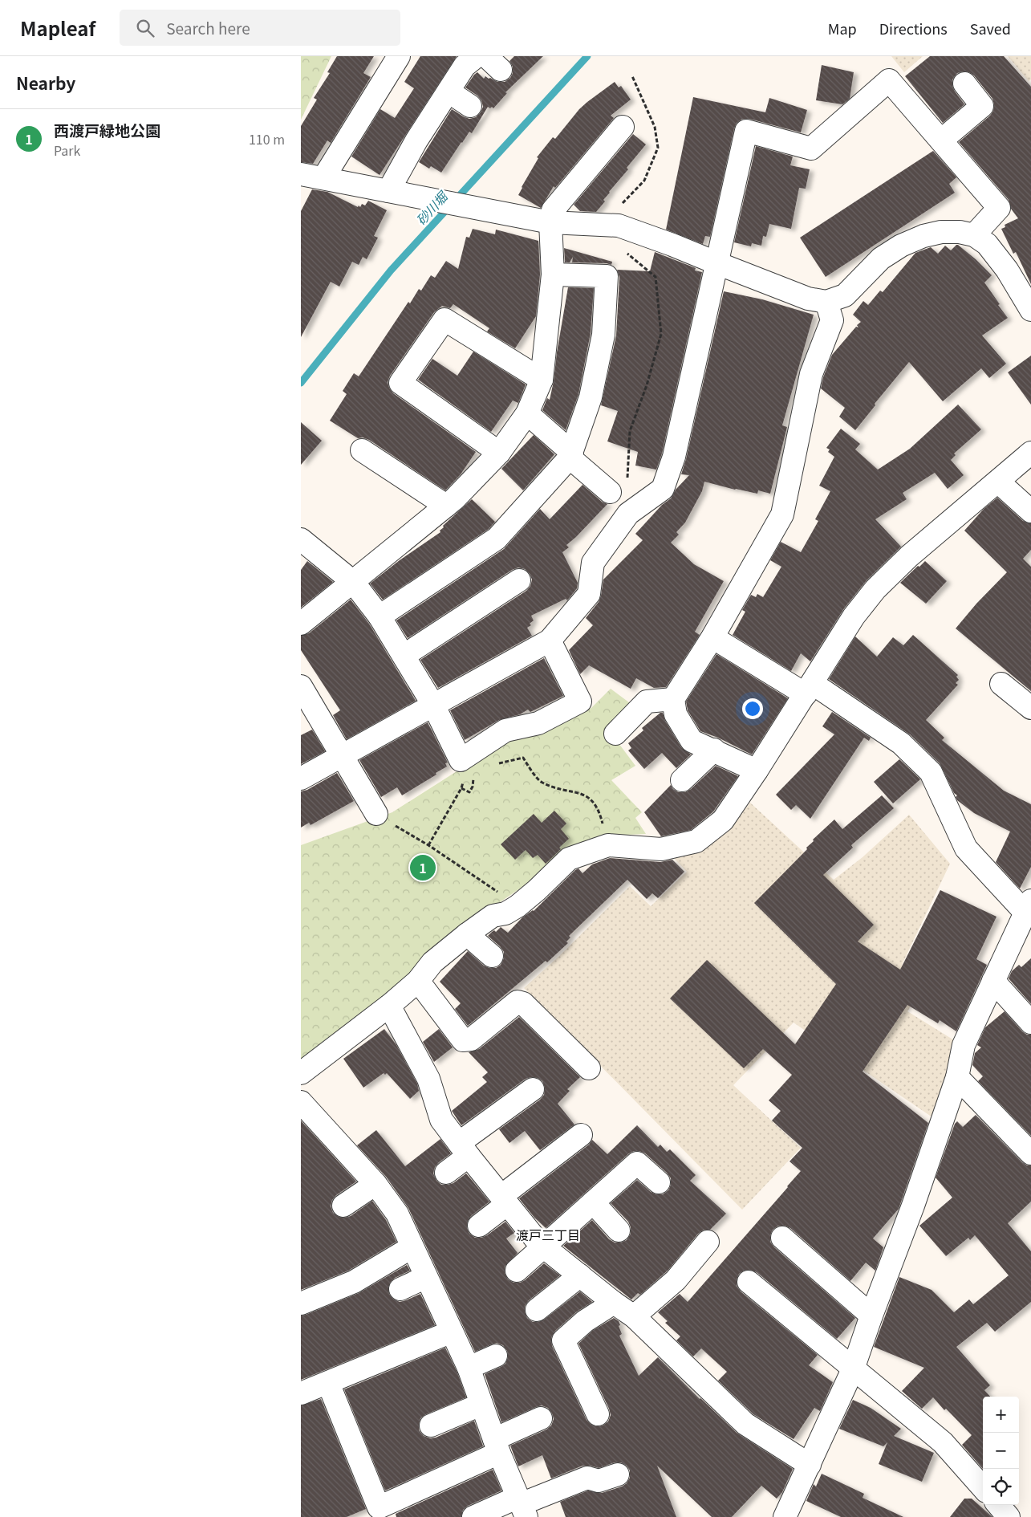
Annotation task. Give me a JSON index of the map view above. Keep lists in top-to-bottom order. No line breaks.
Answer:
{"districts":["渡戸三丁目"],"water":["砂川堀"],"page":{"header":"Mapleaf","search":"Search here","nav":["Map","Directions","Saved"],"heading":"Nearby","list":[{"mark":"1","name":"西渡戸緑地公園","note":"Park","value":"110 m"}],"pins":"1","map_buttons":["+","−"]}}
